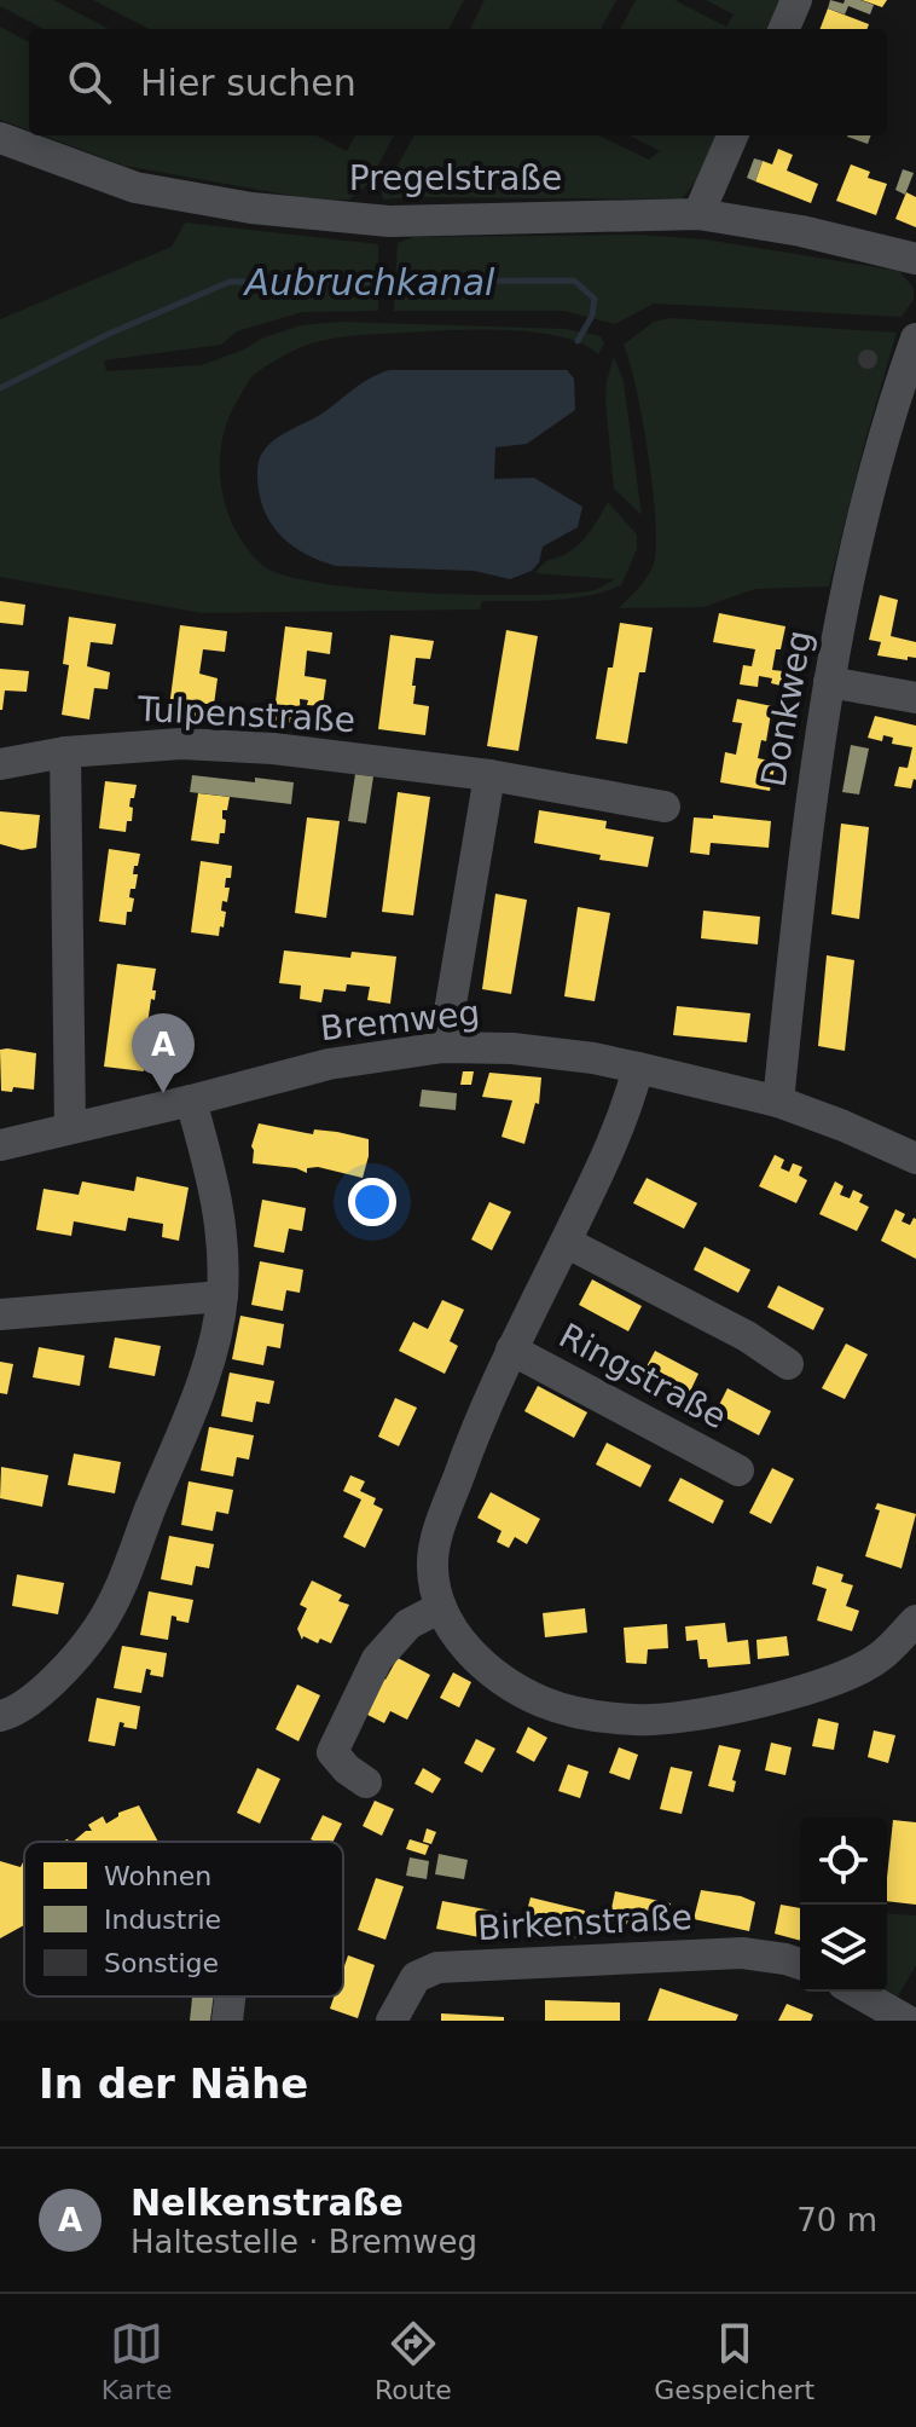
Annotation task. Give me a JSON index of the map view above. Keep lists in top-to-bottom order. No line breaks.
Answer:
{"streets":{"street":["Pregelstraße","Donkweg","Tulpenstraße","Bremweg","Ringstraße","Birkenstraße"]},"crossings":[["Donkweg","Bremweg"],["Bremweg","Ringstraße"]],"water":["Aubruchkanal"],"legend":["Wohnen","Industrie","Sonstige"],"page":{"search":"Hier suchen","pins":"A","heading":"In der Nähe","list":[{"mark":"A","name":"Nelkenstraße","note":"Haltestelle · Bremweg","value":"70 m"}],"nav":["Karte","Route","Gespeichert"]}}
